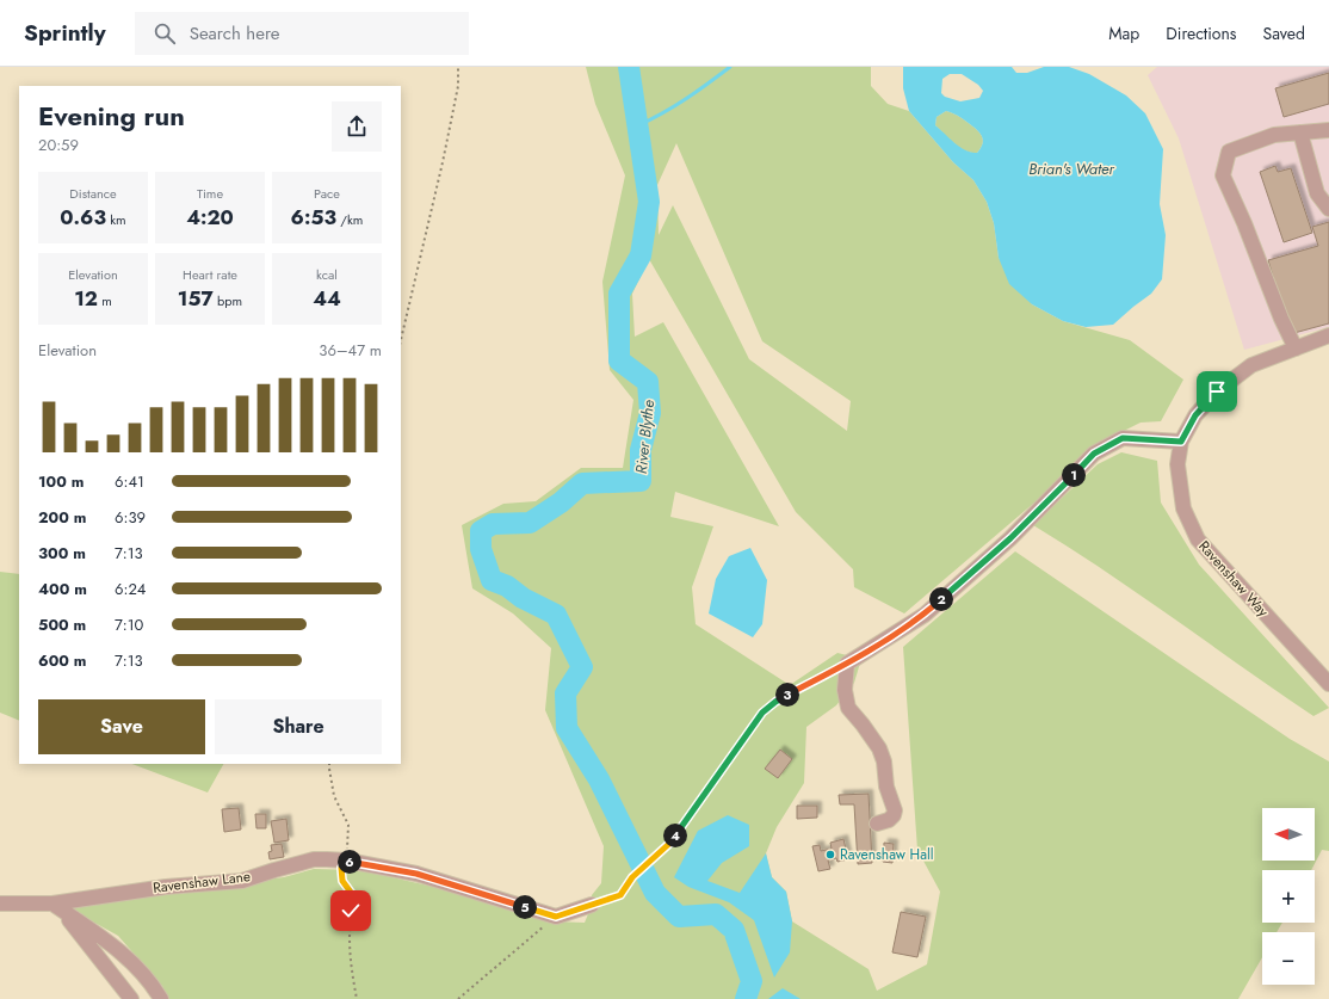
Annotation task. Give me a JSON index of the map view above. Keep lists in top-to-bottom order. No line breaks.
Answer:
{"streets":{"street":["Ravenshaw Way","Ravenshaw Lane"]},"water":["Brian's Water","River Blythe"],"places":["Ravenshaw Hall"],"north":"left","page":{"header":"Sprintly","search":"Search here","nav":["Map","Directions","Saved"],"heading":["Evening run","20:59"],"stats":[["Distance","0.63 km"],["Time","4:20"],["Pace","6:53 /km"],["Elevation","12 m"],["Heart rate","157 bpm"],["kcal","44"]],"chart":["Elevation","36–47 m"],"pins":["1","2","3","4","6","5"],"list":[{"name":"100 m","note":"6:41"},{"name":"200 m","note":"6:39"},{"name":"300 m","note":"7:13"},{"name":"400 m","note":"6:24"},{"name":"500 m","note":"7:10"},{"name":"600 m","note":"7:13"}],"buttons":["Save","Share"],"map_buttons":["+","−"]}}
